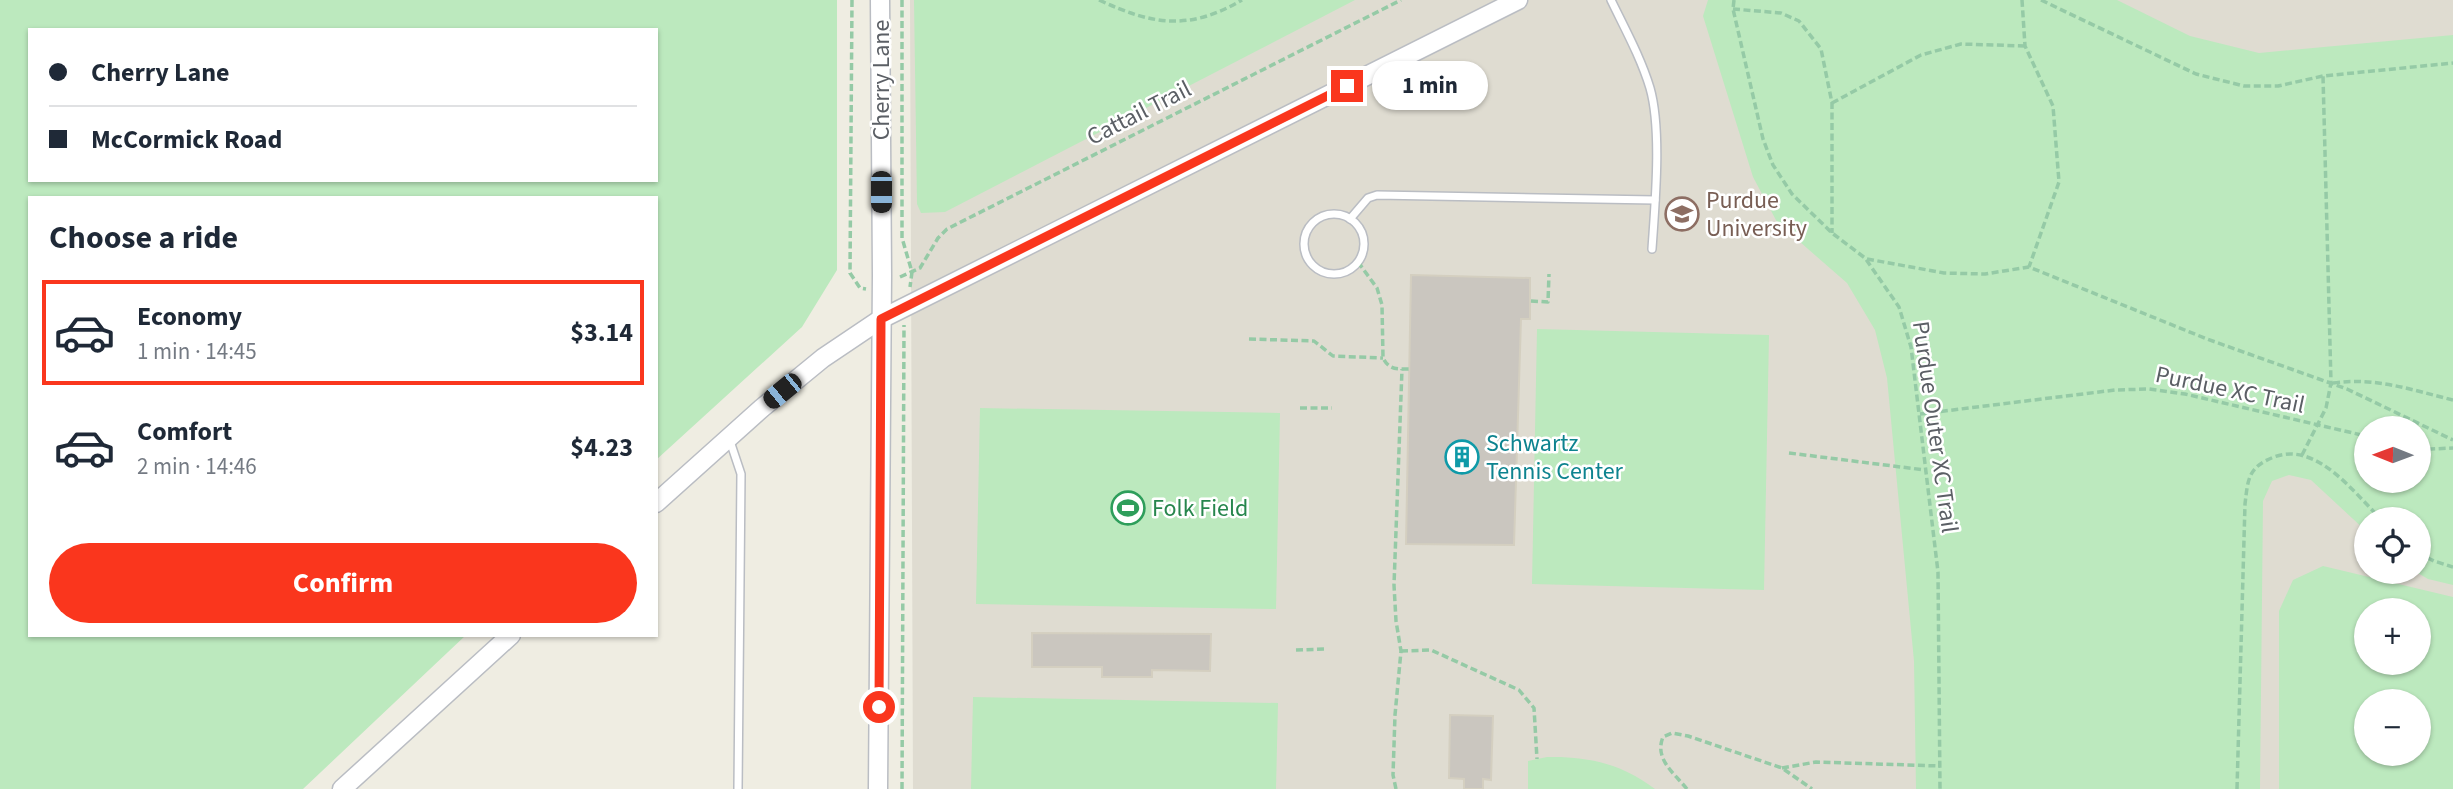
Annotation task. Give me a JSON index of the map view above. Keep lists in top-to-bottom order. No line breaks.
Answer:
{"streets":{"street":["Cherry Lane"],"path":["Cattail Trail","Purdue XC Trail","Purdue Outer XC Trail"]},"crossings":[["Purdue XC Trail","Purdue Outer XC Trail"]],"places":{"school or university":["Purdue University"],"building":["Schwartz Tennis Center"],"sports":["Folk Field"]},"north":"left","page":{"banner":["Cherry Lane","McCormick Road"],"bubble":"1 min","heading":"Choose a ride","list":[{"name":"Economy","note":"1 min · 14:45","value":"$3.14"},{"name":"Comfort","note":"2 min · 14:46","value":"$4.23"}],"map_buttons":["+","−"],"buttons":"Confirm"}}
